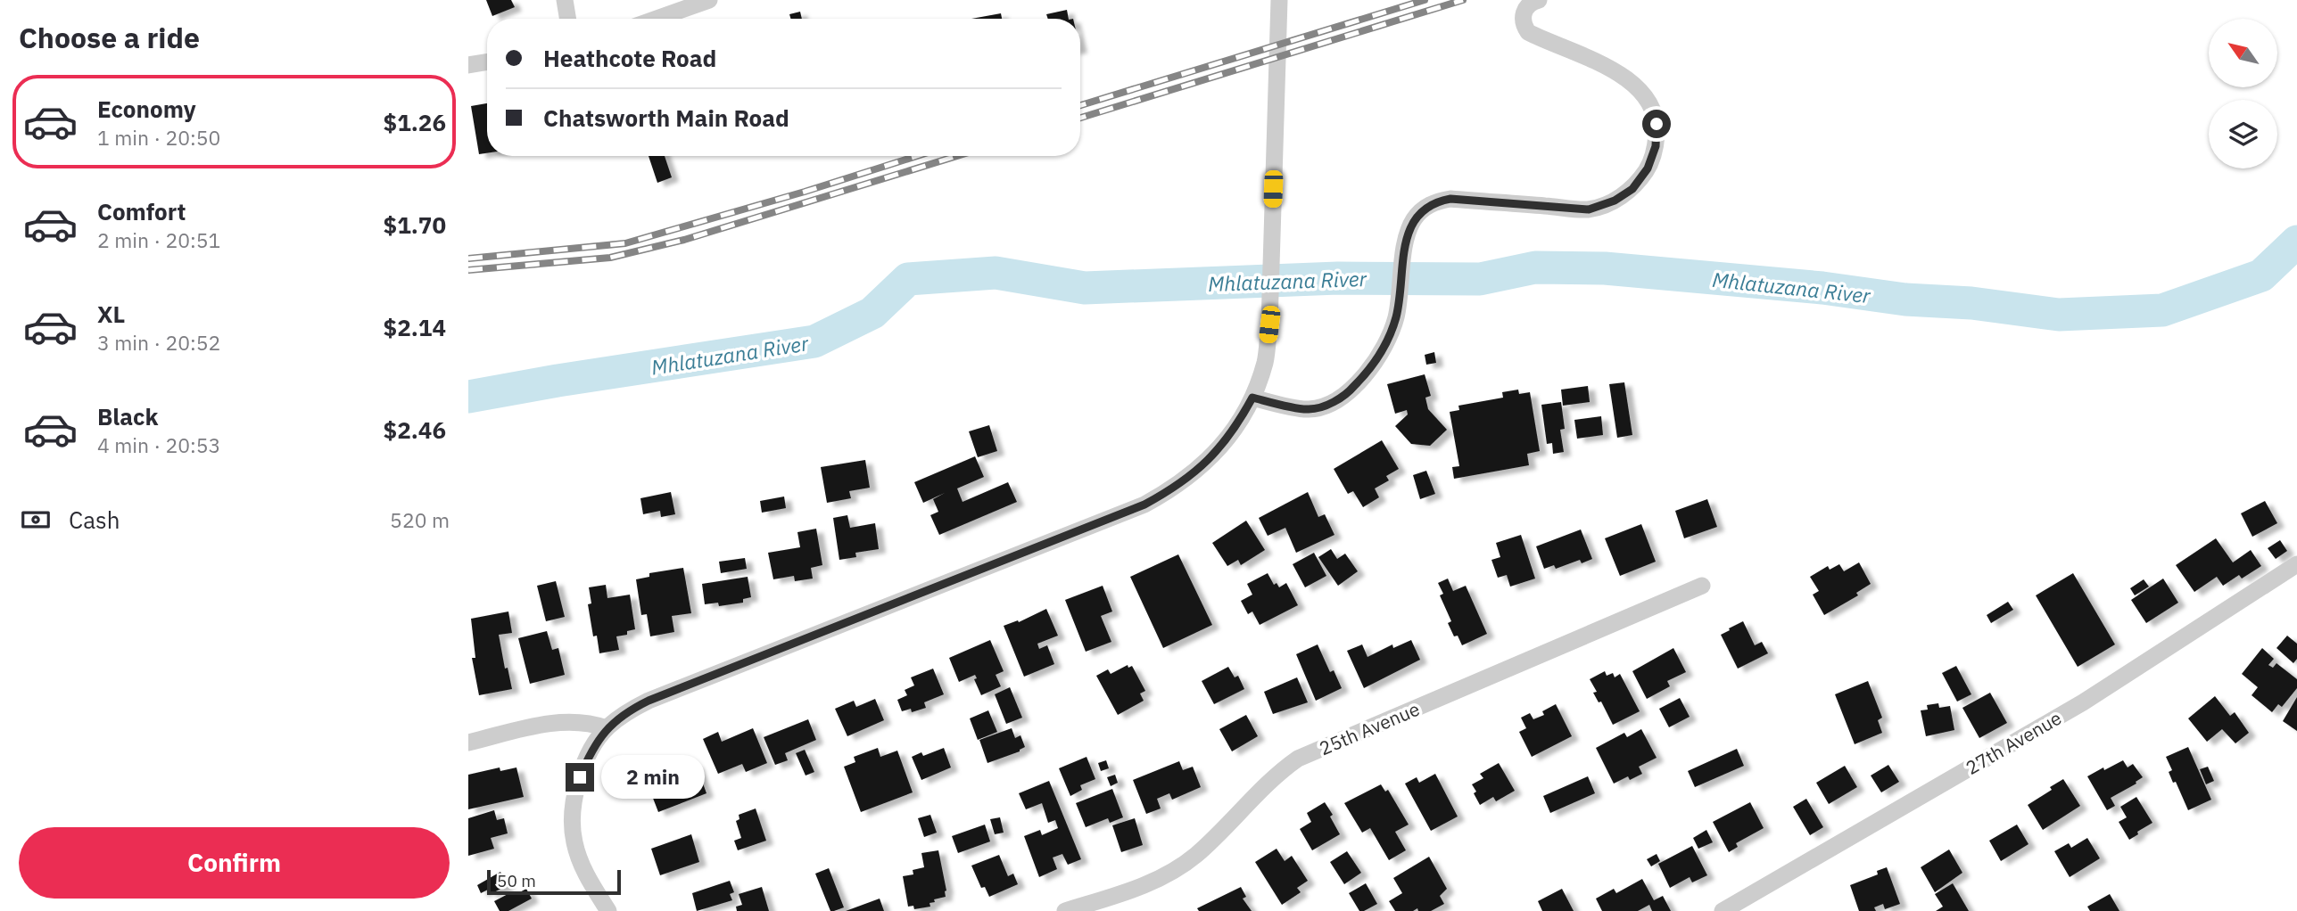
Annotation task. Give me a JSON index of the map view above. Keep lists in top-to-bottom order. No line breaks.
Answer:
{"streets":{"street":["25th Avenue","27th Avenue"]},"water":["Mhlatuzana River"],"scale_bar":"50 m","north":"top left","page":{"heading":"Choose a ride","banner":["Heathcote Road","Chatsworth Main Road"],"list":[{"name":"Economy","note":"1 min · 20:50","value":"$1.26"},{"name":"Comfort","note":"2 min · 20:51","value":"$1.70"},{"name":"XL","note":"3 min · 20:52","value":"$2.14"},{"name":"Black","note":"4 min · 20:53","value":"$2.46"}],"pay":["Cash","520 m"],"bubble":"2 min","buttons":"Confirm","scale":"50 m"}}
